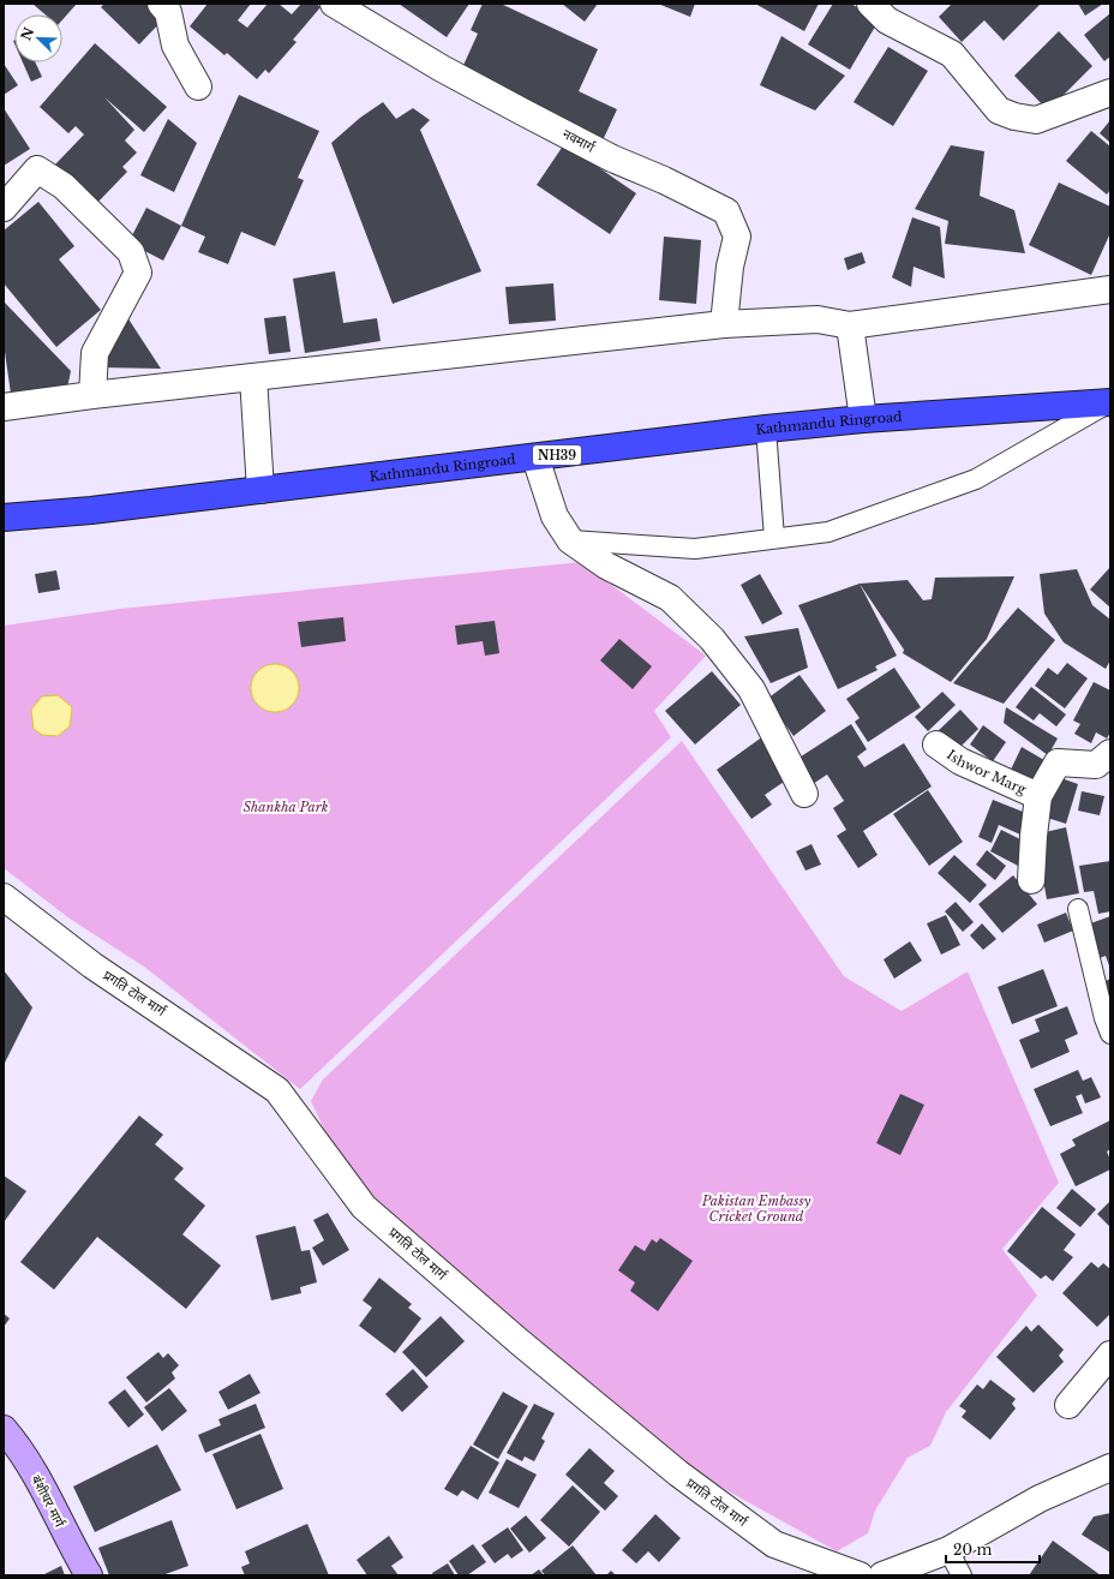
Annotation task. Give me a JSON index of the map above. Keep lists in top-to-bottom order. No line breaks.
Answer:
{"streets":{"highway":["Kathmandu Ringroad","NH39"],"main road":["बंशीधर मार्ग"],"street":["नवमार्ग","Ishwor Marg","प्रगति टोल मार्ग"]},"parks":["Shankha Park","Pakistan Embassy Cricket Ground"],"scale_bar":"20 m","north":"top left"}
